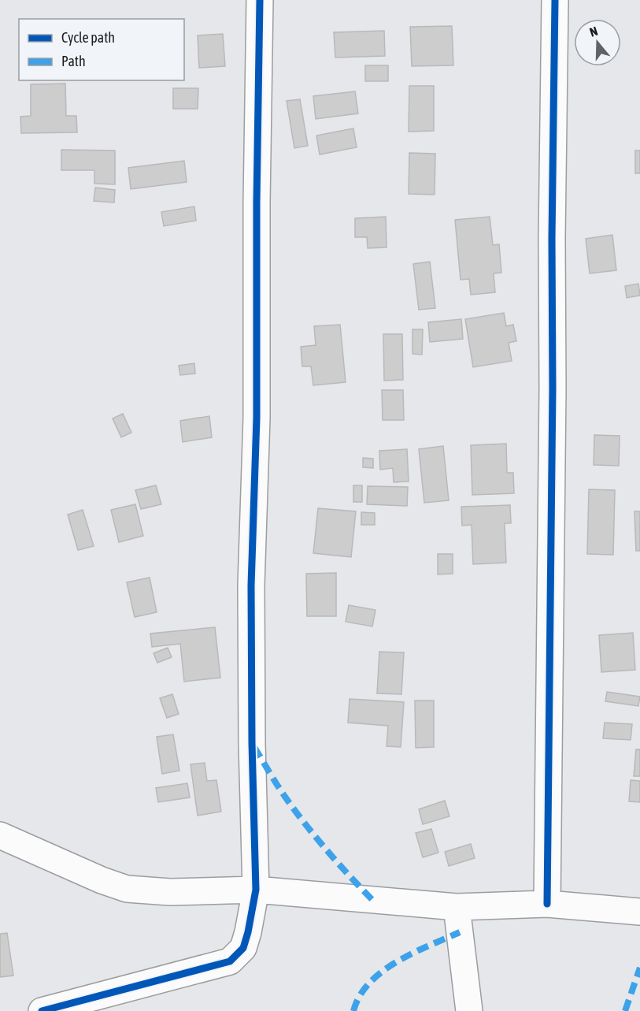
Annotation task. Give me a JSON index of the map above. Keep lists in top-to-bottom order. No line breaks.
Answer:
{"legend":["Cycle path","Path"],"north":"top"}
